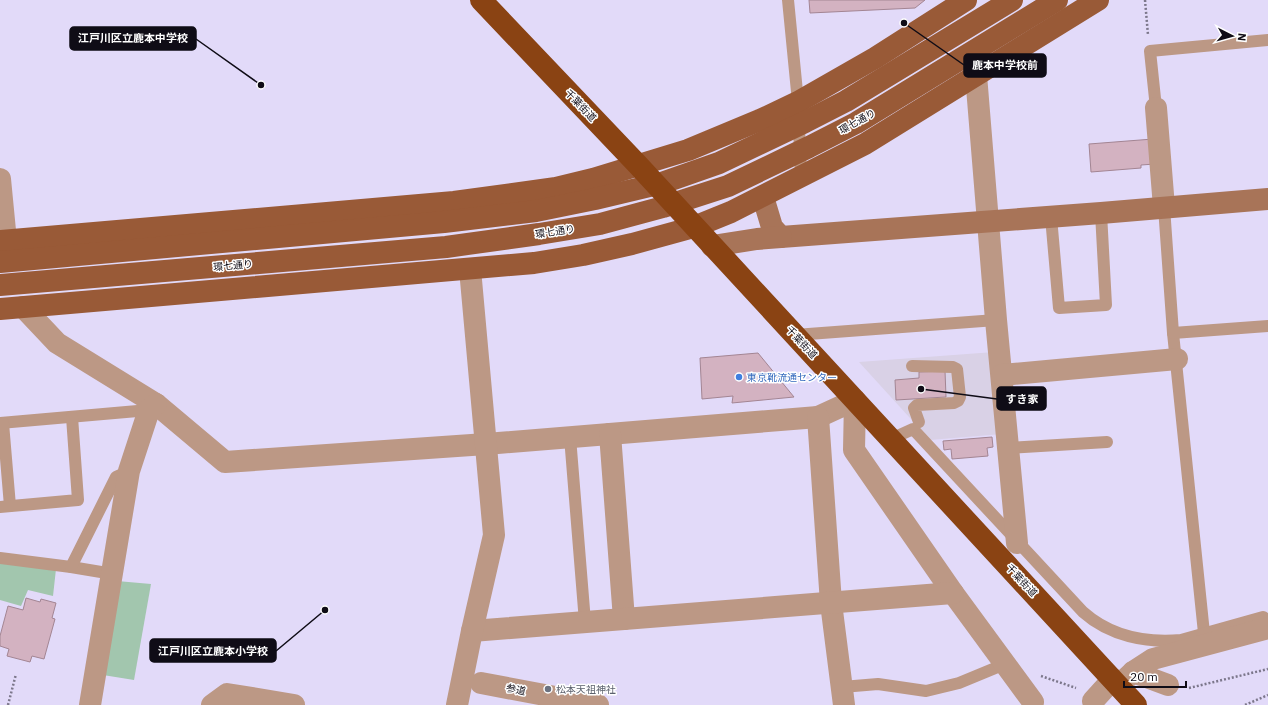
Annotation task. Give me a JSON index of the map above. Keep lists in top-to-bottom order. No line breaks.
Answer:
{"streets":{"highway":["千葉街道"],"main road":["環七通り"],"street":["参道"]},"places":["鹿本中学校前","江戸川区立鹿本中学校","東京靴流通センター","すき家","江戸川区立鹿本小学校","松本天祖神社"],"scale_bar":"20 m","north":"right"}
